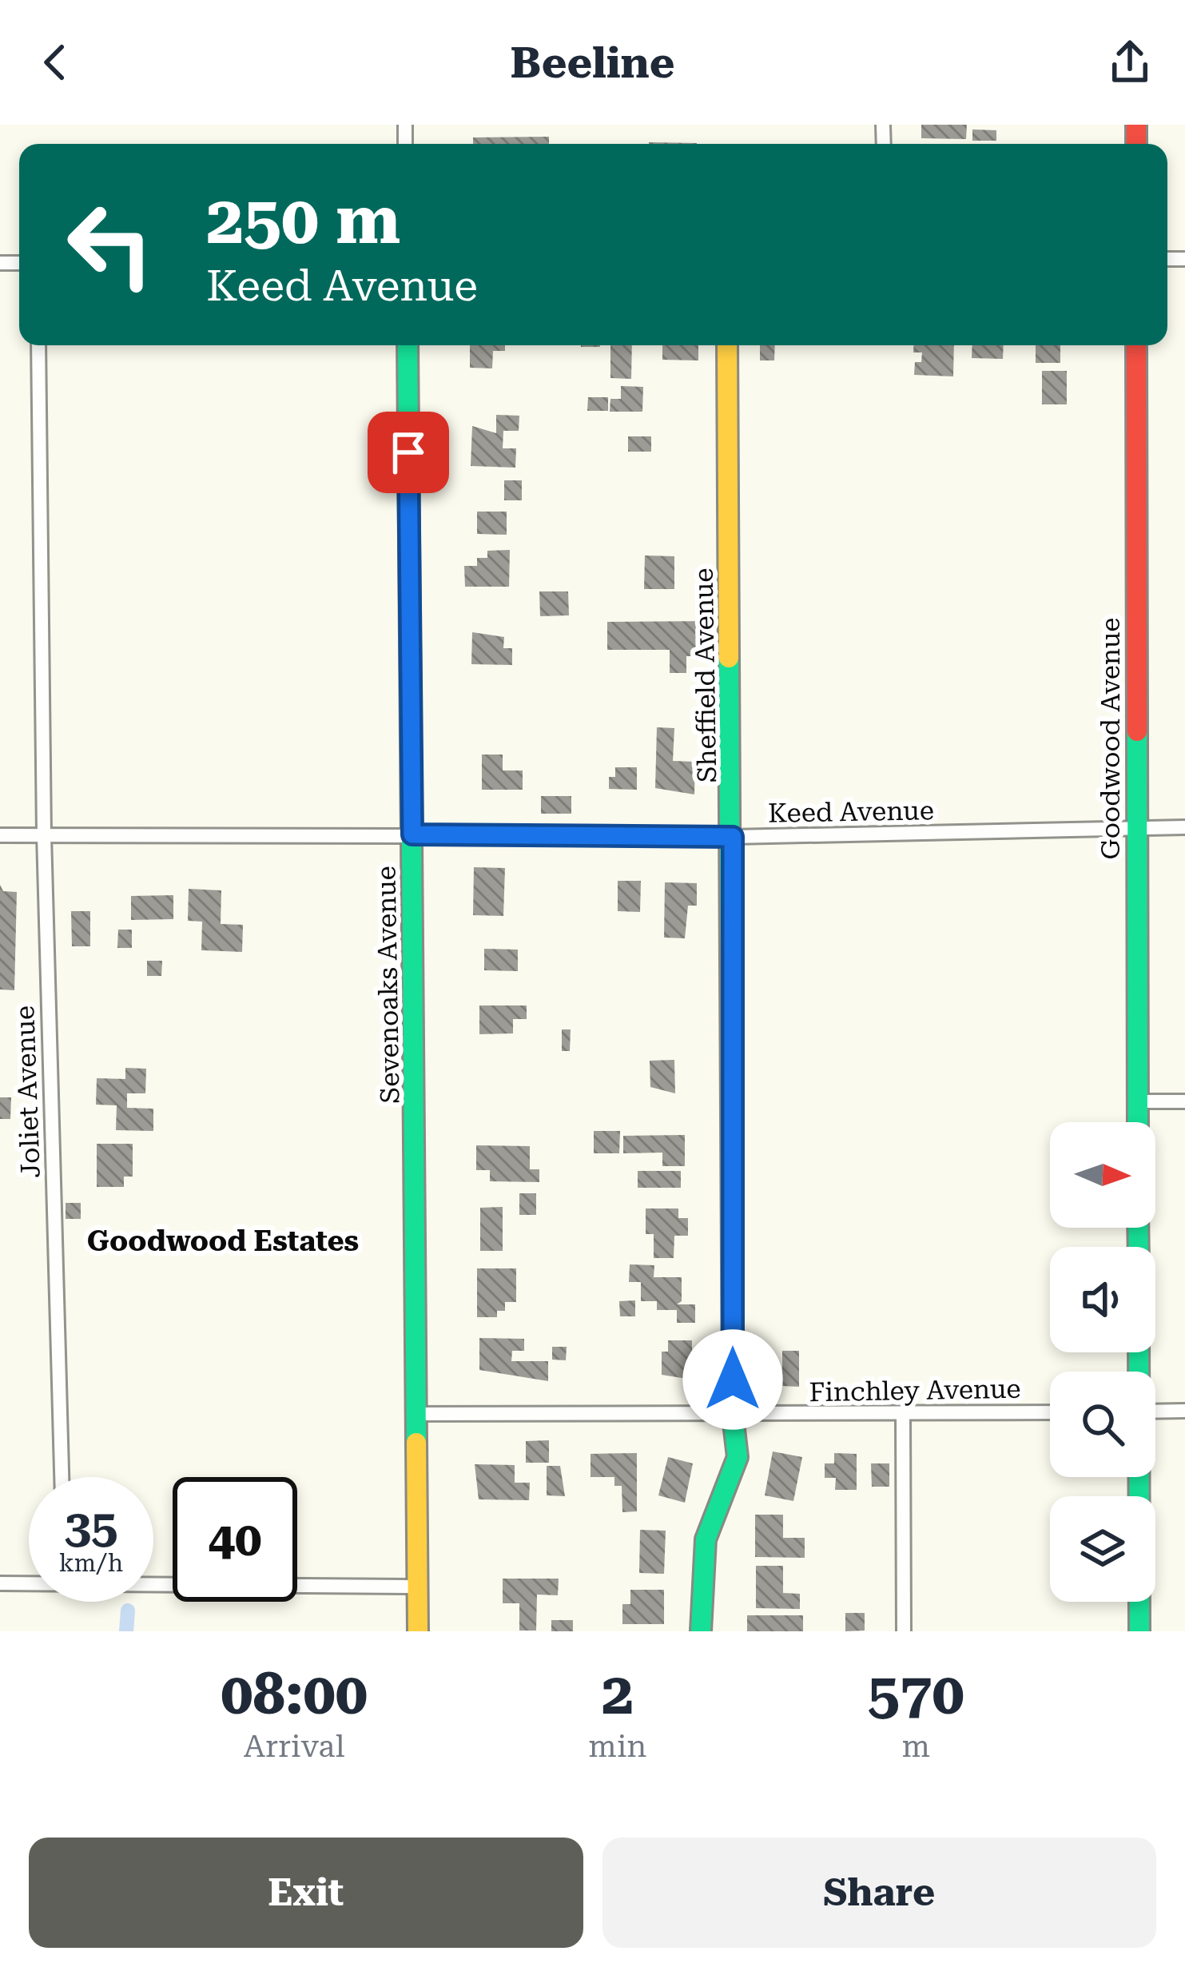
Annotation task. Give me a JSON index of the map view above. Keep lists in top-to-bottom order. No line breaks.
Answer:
{"streets":{"street":["Sheffield Avenue","Goodwood Avenue","Keed Avenue","Sevenoaks Avenue","Joliet Avenue","Finchley Avenue"]},"crossings":[["Sheffield Avenue","Keed Avenue"],["Sheffield Avenue","Finchley Avenue"],["Goodwood Avenue","Keed Avenue"],["Keed Avenue","Sevenoaks Avenue"],["Keed Avenue","Joliet Avenue"],["Sevenoaks Avenue","Finchley Avenue"]],"districts":["Goodwood Estates"],"north":"right","page":{"header":"Beeline","turn":["250 m","Keed Avenue"],"speed":"35 km/h","limit":"40","eta":["08:00","Arrival","2","min","570","m"],"buttons":["Exit","Share"]}}
